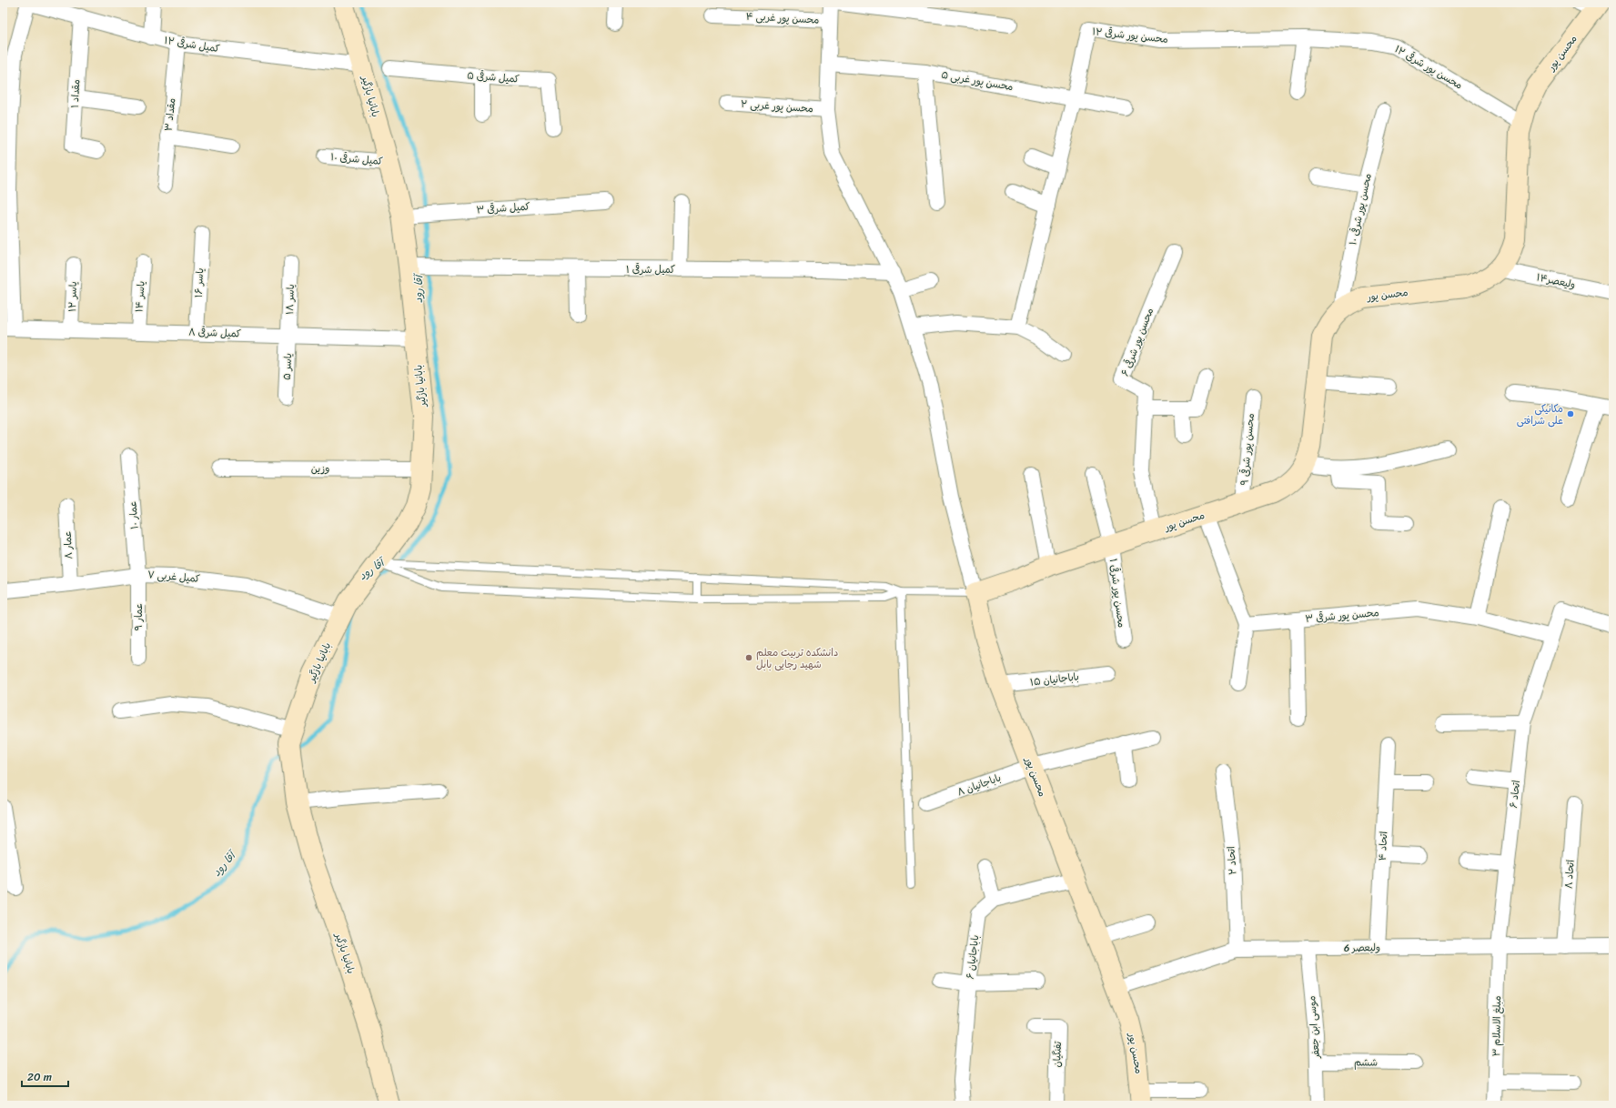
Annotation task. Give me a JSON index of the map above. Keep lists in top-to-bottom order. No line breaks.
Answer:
{"streets":{"main road":["محسن پور","بابانیا بازگیر"],"street":["محسن پور غربی ۴","محسن پور شرقی ۱۲","کمیل شرقی ۱۲","کمیل شرقی ۵","محسن پور غربی ۵","مقداد ۱","محسن پور غربی ۲","مقداد ۳","کمیل شرقی ۱۰","کمیل شرقی ۳","محسن پور شرقی ۱۰","کمیل شرقی ۱","ولیعصر۱۴","یاسر ۱۶","یاسر ۱۲","یاسر ۱۴","یاسر ۱۸","کمیل شرقی ۸","محسن پور شرقی ۶","یاسر ۵","محسن پور شرقی ۹","وزین","عمار ۱۰","عمار ۸","کمیل غربی ۷","محسن پور شرقی ۱","محسن پور شرقی ۳","عمار ۹","باباجانیان ۱۵","باباجانیان ۸","اتحاد ۶","اتحاد ۴","اتحاد ۲","اتحاد ۸","ولیعصر 6","باباجانیان ۶","مبلغ الاسلام ۳","موسی ابن جعفر","تفنگیان","ششم"]},"crossings":[["محسن پور شرقی ۱۲","محسن پور"],["محسن پور شرقی ۱۲","محسن پور غربی ۵"],["کمیل شرقی ۱۲","مقداد ۱"],["کمیل شرقی ۱۲","بابانیا بازگیر"],["کمیل شرقی ۱۲","مقداد ۳"],["محسن پور","محسن پور شرقی ۱۰"],["محسن پور","ولیعصر۱۴"],["محسن پور","محسن پور شرقی ۶"],["محسن پور","محسن پور شرقی ۹"],["محسن پور","محسن پور شرقی ۱"],["محسن پور","باباجانیان ۱۵"],["محسن پور","باباجانیان ۸"],["محسن پور","ولیعصر 6"],["محسن پور","باباجانیان ۶"],["بابانیا بازگیر","کمیل شرقی ۱۰"],["بابانیا بازگیر","کمیل شرقی ۳"],["بابانیا بازگیر","کمیل شرقی ۱"],["بابانیا بازگیر","کمیل شرقی ۸"],["بابانیا بازگیر","وزین"],["بابانیا بازگیر","کمیل غربی ۷"],["یاسر ۱۶","کمیل شرقی ۸"],["یاسر ۱۲","کمیل شرقی ۸"],["یاسر ۱۴","کمیل شرقی ۸"],["یاسر ۱۸","کمیل شرقی ۸"],["یاسر ۱۸","یاسر ۵"],["کمیل شرقی ۸","یاسر ۵"],["عمار ۱۰","کمیل غربی ۷"],["عمار ۱۰","عمار ۹"],["عمار ۸","کمیل غربی ۷"],["کمیل غربی ۷","عمار ۹"],["محسن پور شرقی ۳","اتحاد ۶"],["اتحاد ۶","ولیعصر 6"],["اتحاد ۶","مبلغ الاسلام ۳"],["اتحاد ۴","ولیعصر 6"],["اتحاد ۲","ولیعصر 6"],["اتحاد ۸","ولیعصر 6"],["ولیعصر 6","مبلغ الاسلام ۳"],["ولیعصر 6","موسی ابن جعفر"],["موسی ابن جعفر","ششم"]],"water":["آقا رود"],"places":["مکانیکی علی شرافتی","دانشکده تربیت معلم شهید رجایی بابل"],"scale_bar":"20 m"}
